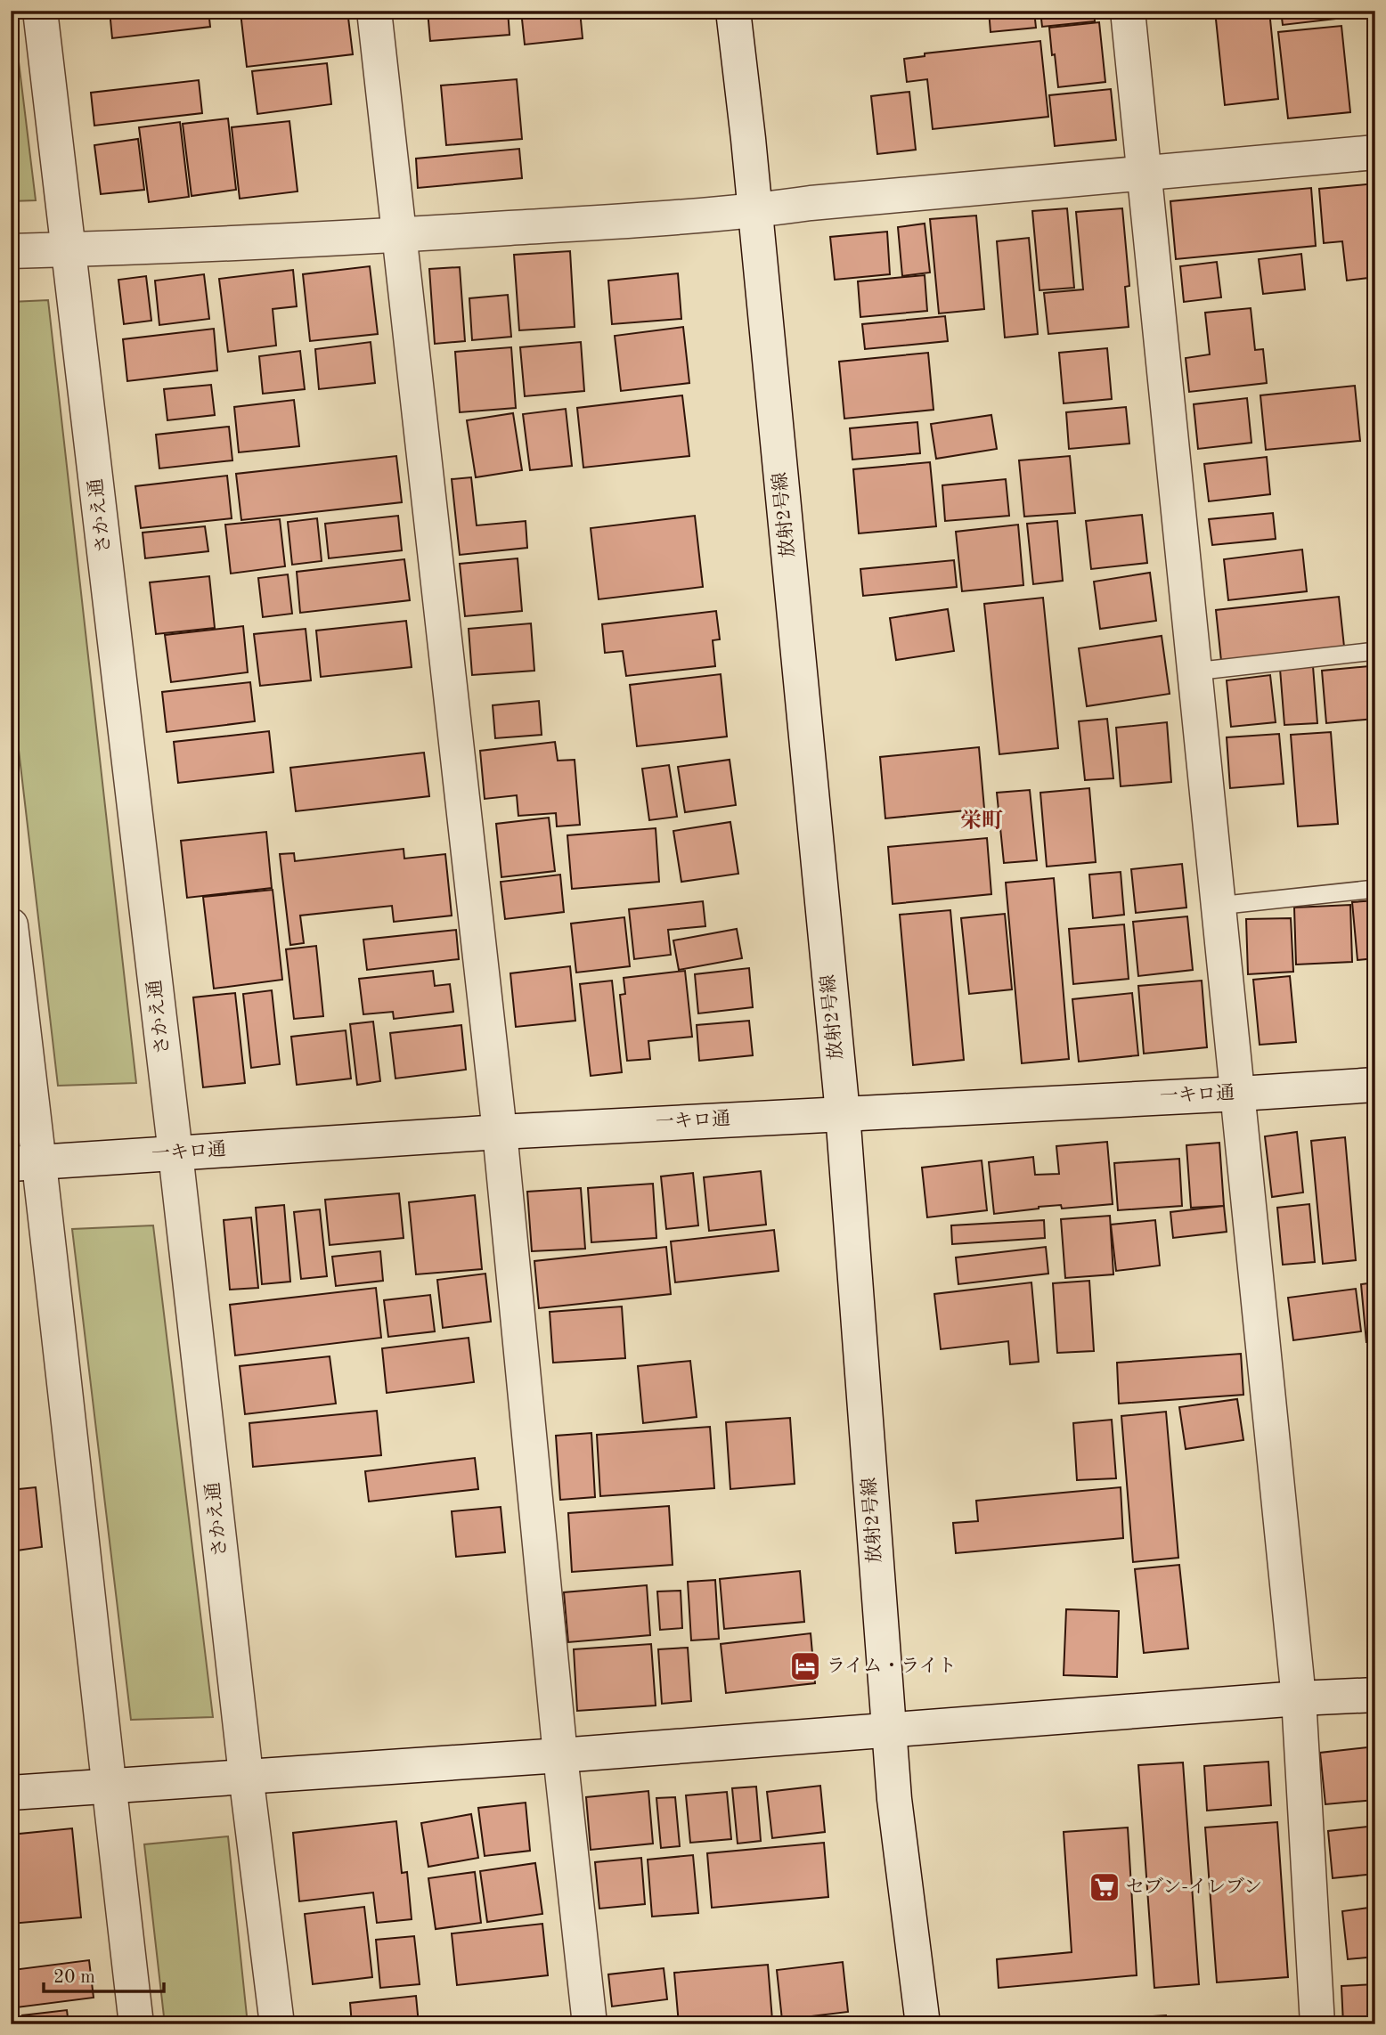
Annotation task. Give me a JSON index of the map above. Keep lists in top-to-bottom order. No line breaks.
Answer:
{"streets":{"street":["放射2号線","さかえ通","一キロ通"]},"crossings":[["放射2号線","一キロ通"],["さかえ通","一キロ通"]],"districts":["栄町"],"places":{"hotel":["ライム・ライト"],"supermarket":["セブン-イレブン"]},"scale_bar":"20 m"}
